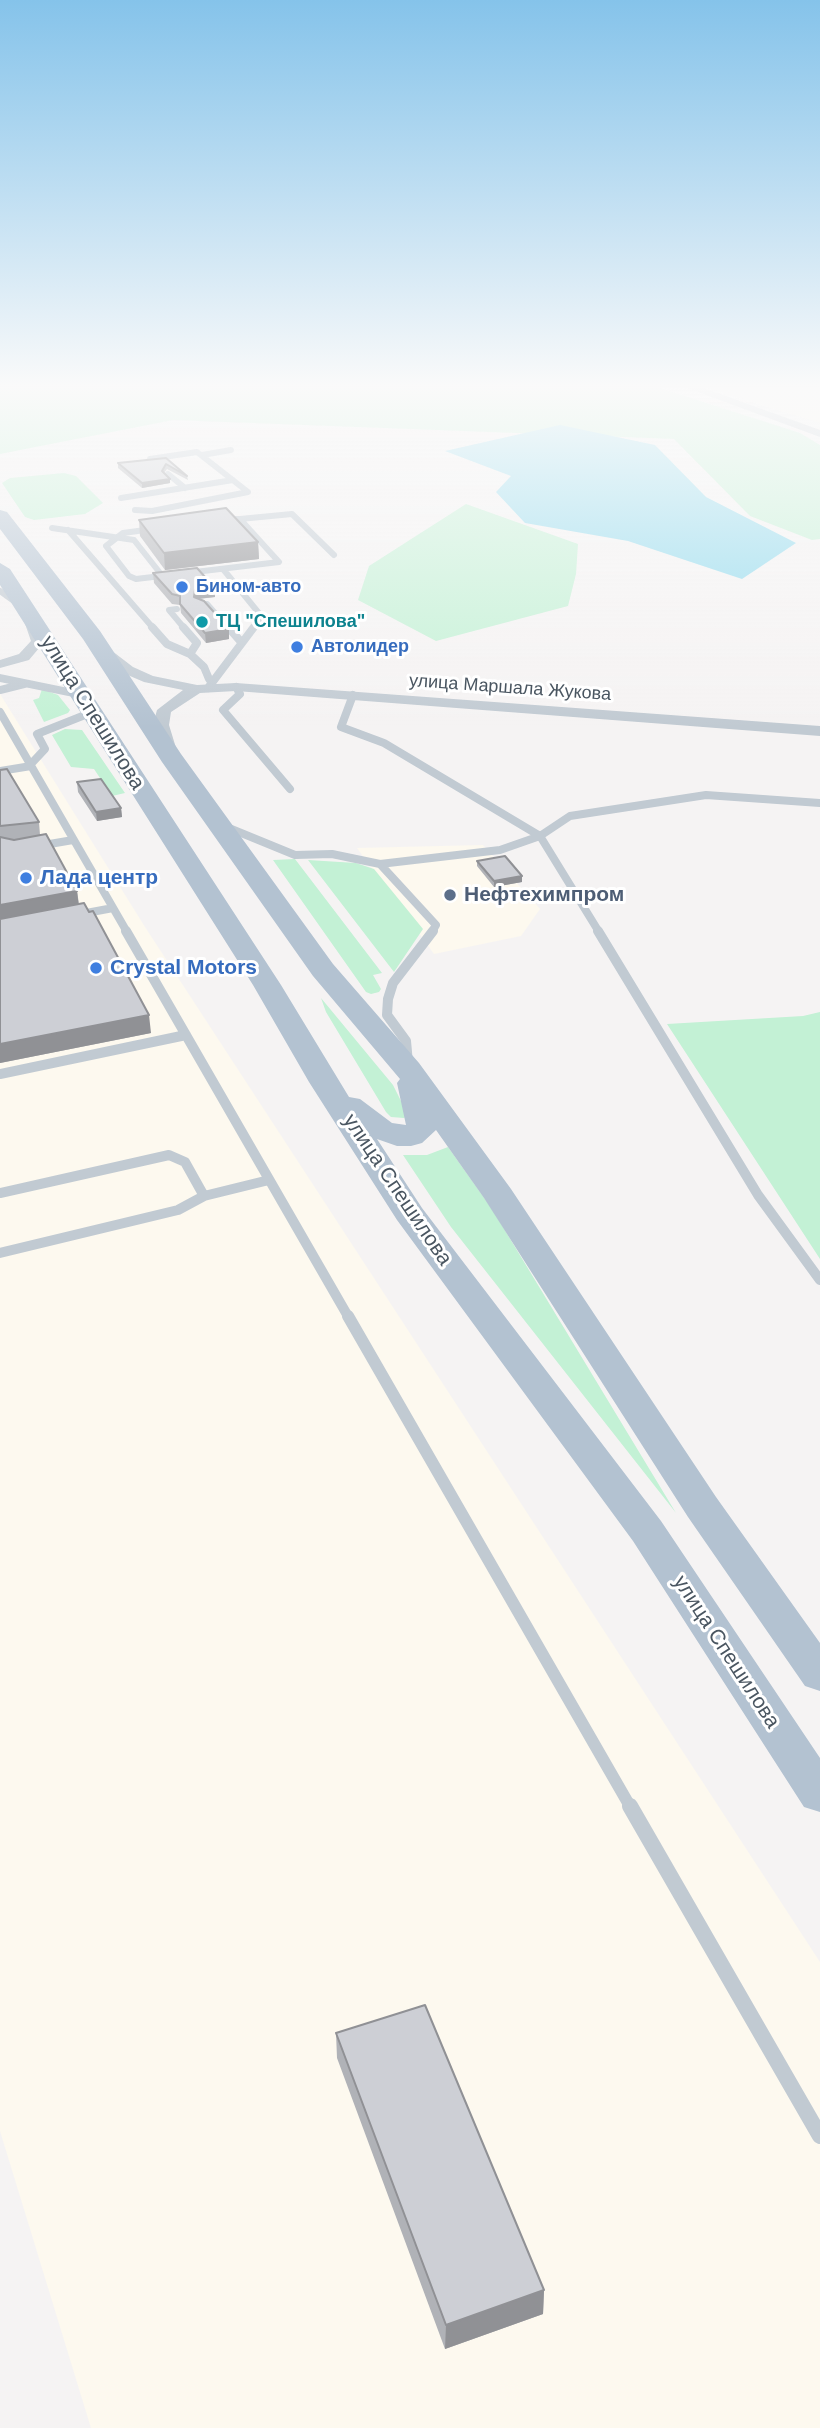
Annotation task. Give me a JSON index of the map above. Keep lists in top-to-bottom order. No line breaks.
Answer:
{"streets":{"main road":["улица Спешилова"],"street":["улица Маршала Жукова"]},"crossings":[["улица Маршала Жукова","улица Спешилова"]],"places":["Бином-авто","ТЦ \"Спешилова\"","Автолидер","Лада центр","Нефтехимпром","Crystal Motors"]}
